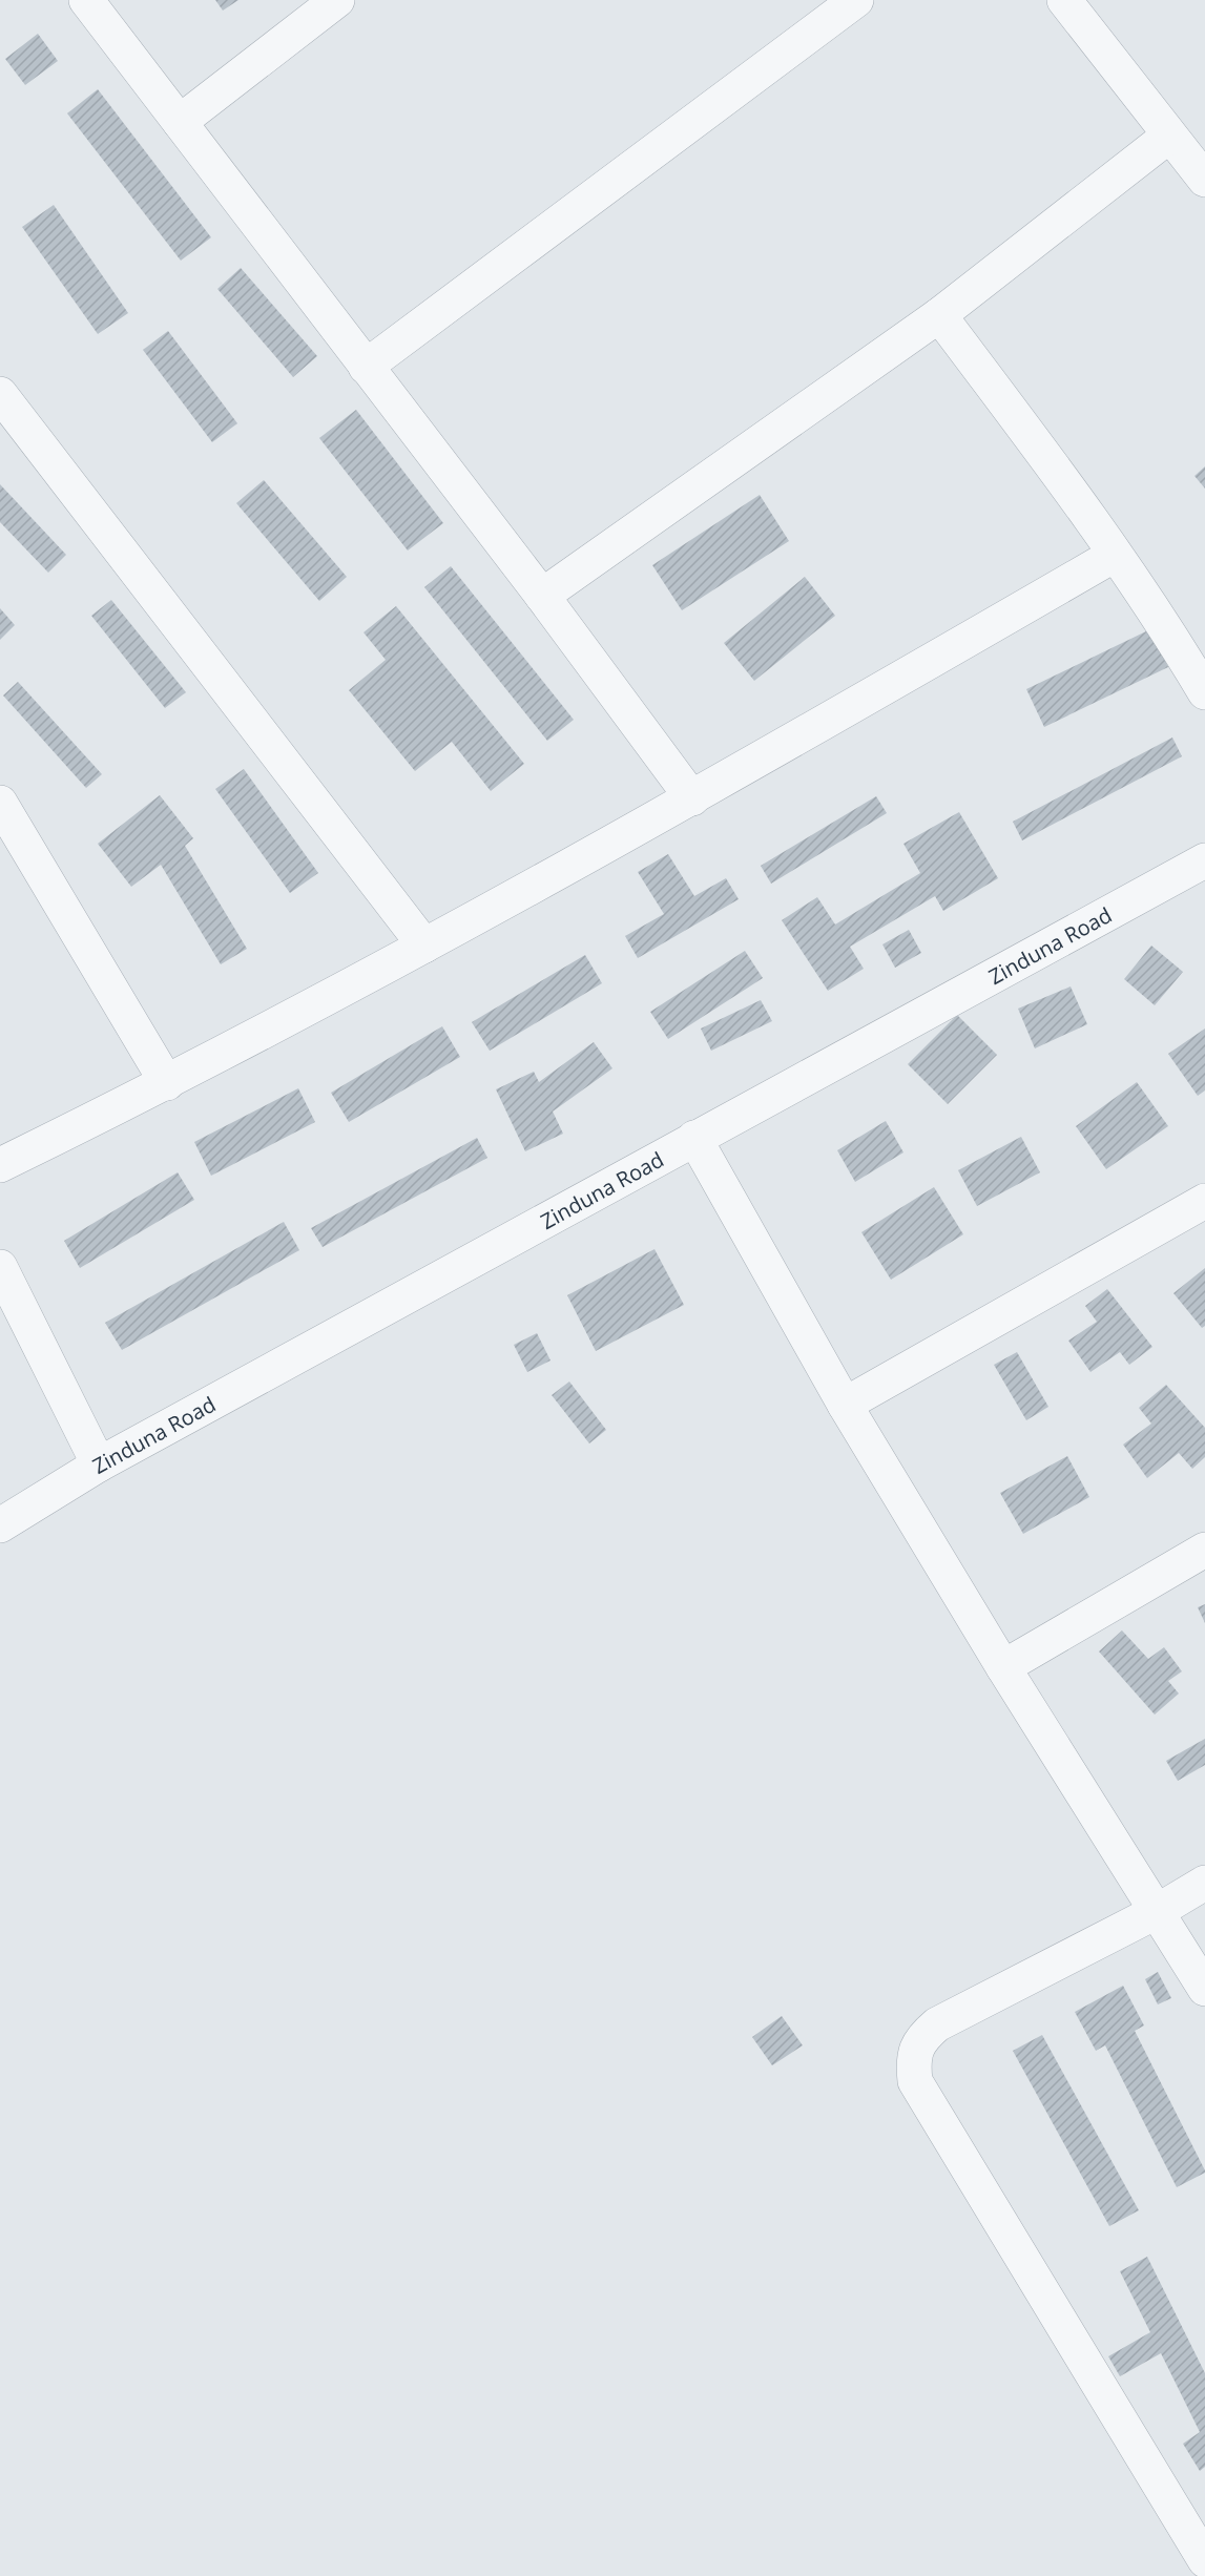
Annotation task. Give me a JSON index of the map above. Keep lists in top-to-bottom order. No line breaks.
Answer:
{"streets":{"street":["Zinduna Road"]}}
